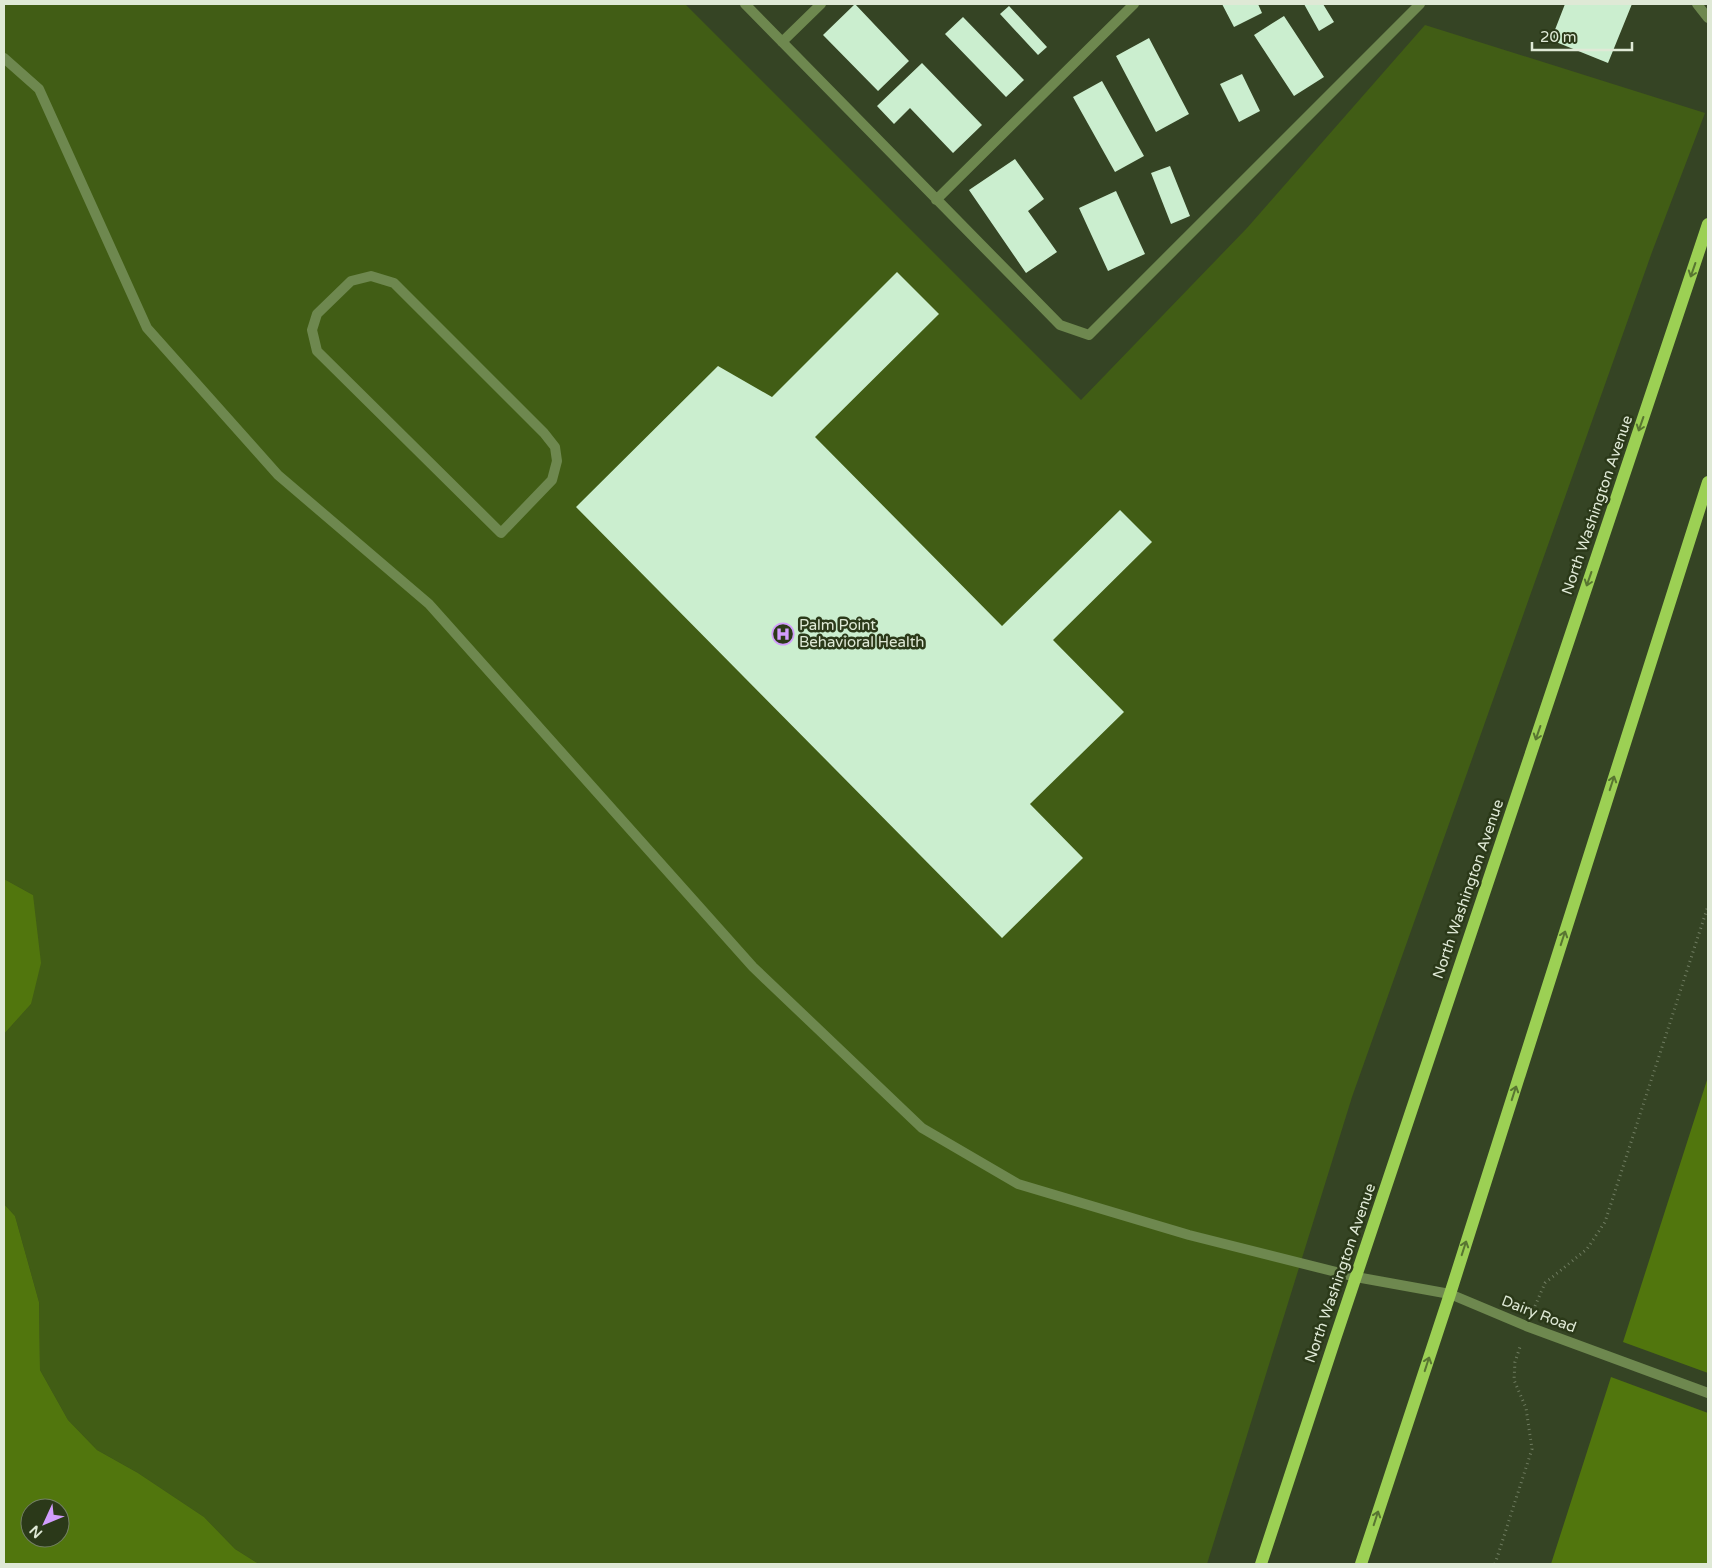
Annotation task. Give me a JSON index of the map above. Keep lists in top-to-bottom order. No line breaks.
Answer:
{"streets":{"main road":["North Washington Avenue"],"street":["Dairy Road"]},"crossings":[["North Washington Avenue","Dairy Road"]],"places":{"hospital":["Palm Point Behavioral Health"]},"scale_bar":"20 m","north":"bottom left"}
